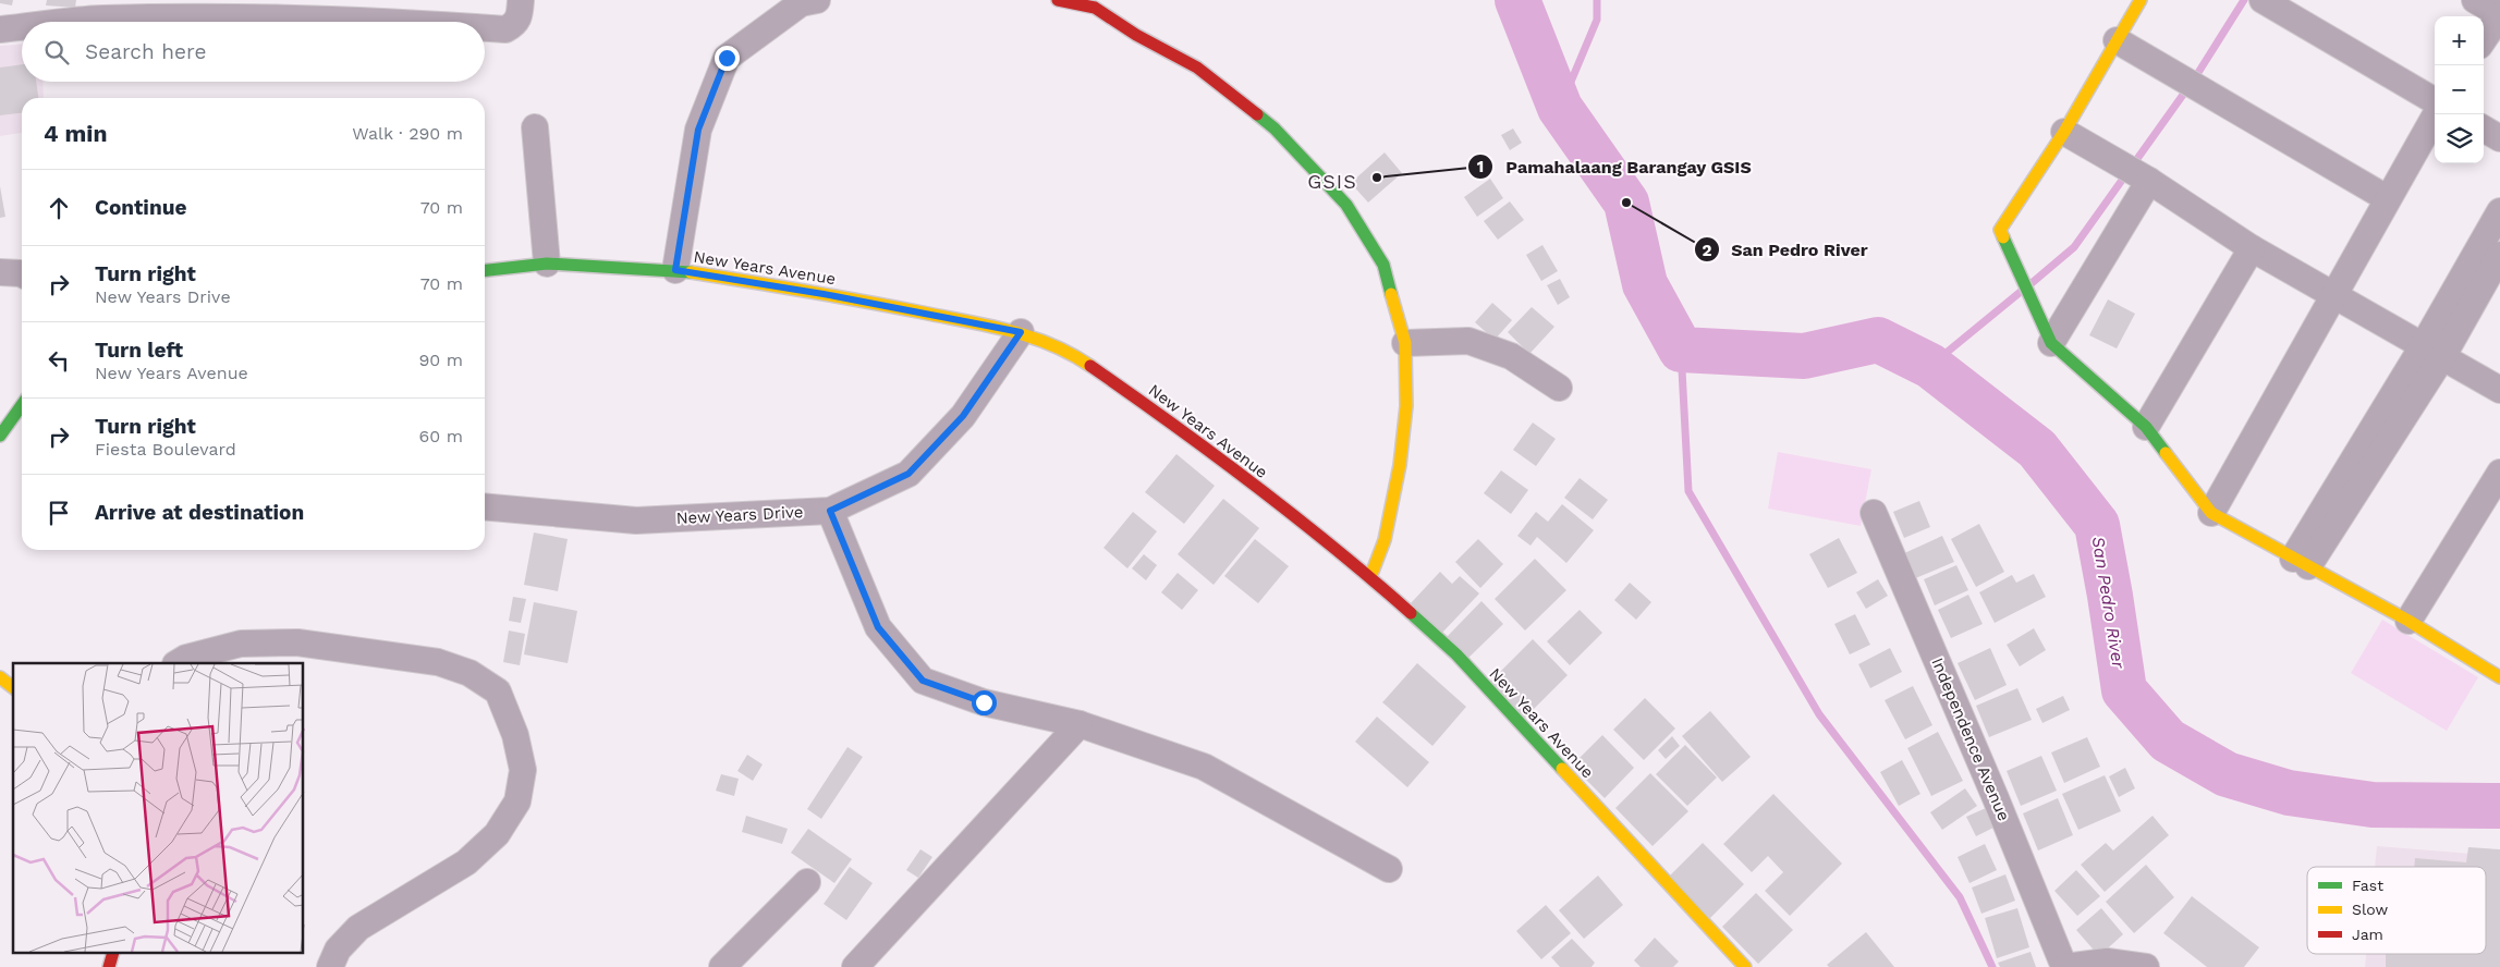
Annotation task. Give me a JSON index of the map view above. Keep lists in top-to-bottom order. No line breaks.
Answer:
{"streets":{"street":["New Years Avenue","New Years Drive","Independence Avenue"]},"crossings":[["New Years Avenue","New Years Drive"]],"districts":["GSIS"],"water":["San Pedro River"],"places":["Pamahalaang Barangay GSIS","San Pedro River"],"legend":["Fast","Slow","Jam"],"page":{"map_buttons":["+","−"],"search":"Search here","heading":["4 min","Walk · 290 m"],"list":[["Continue","70 m"],["Turn right","New Years Drive","70 m"],["Turn left","New Years Avenue","90 m"],["Turn right","Fiesta Boulevard","60 m"],"Arrive at destination"]}}
